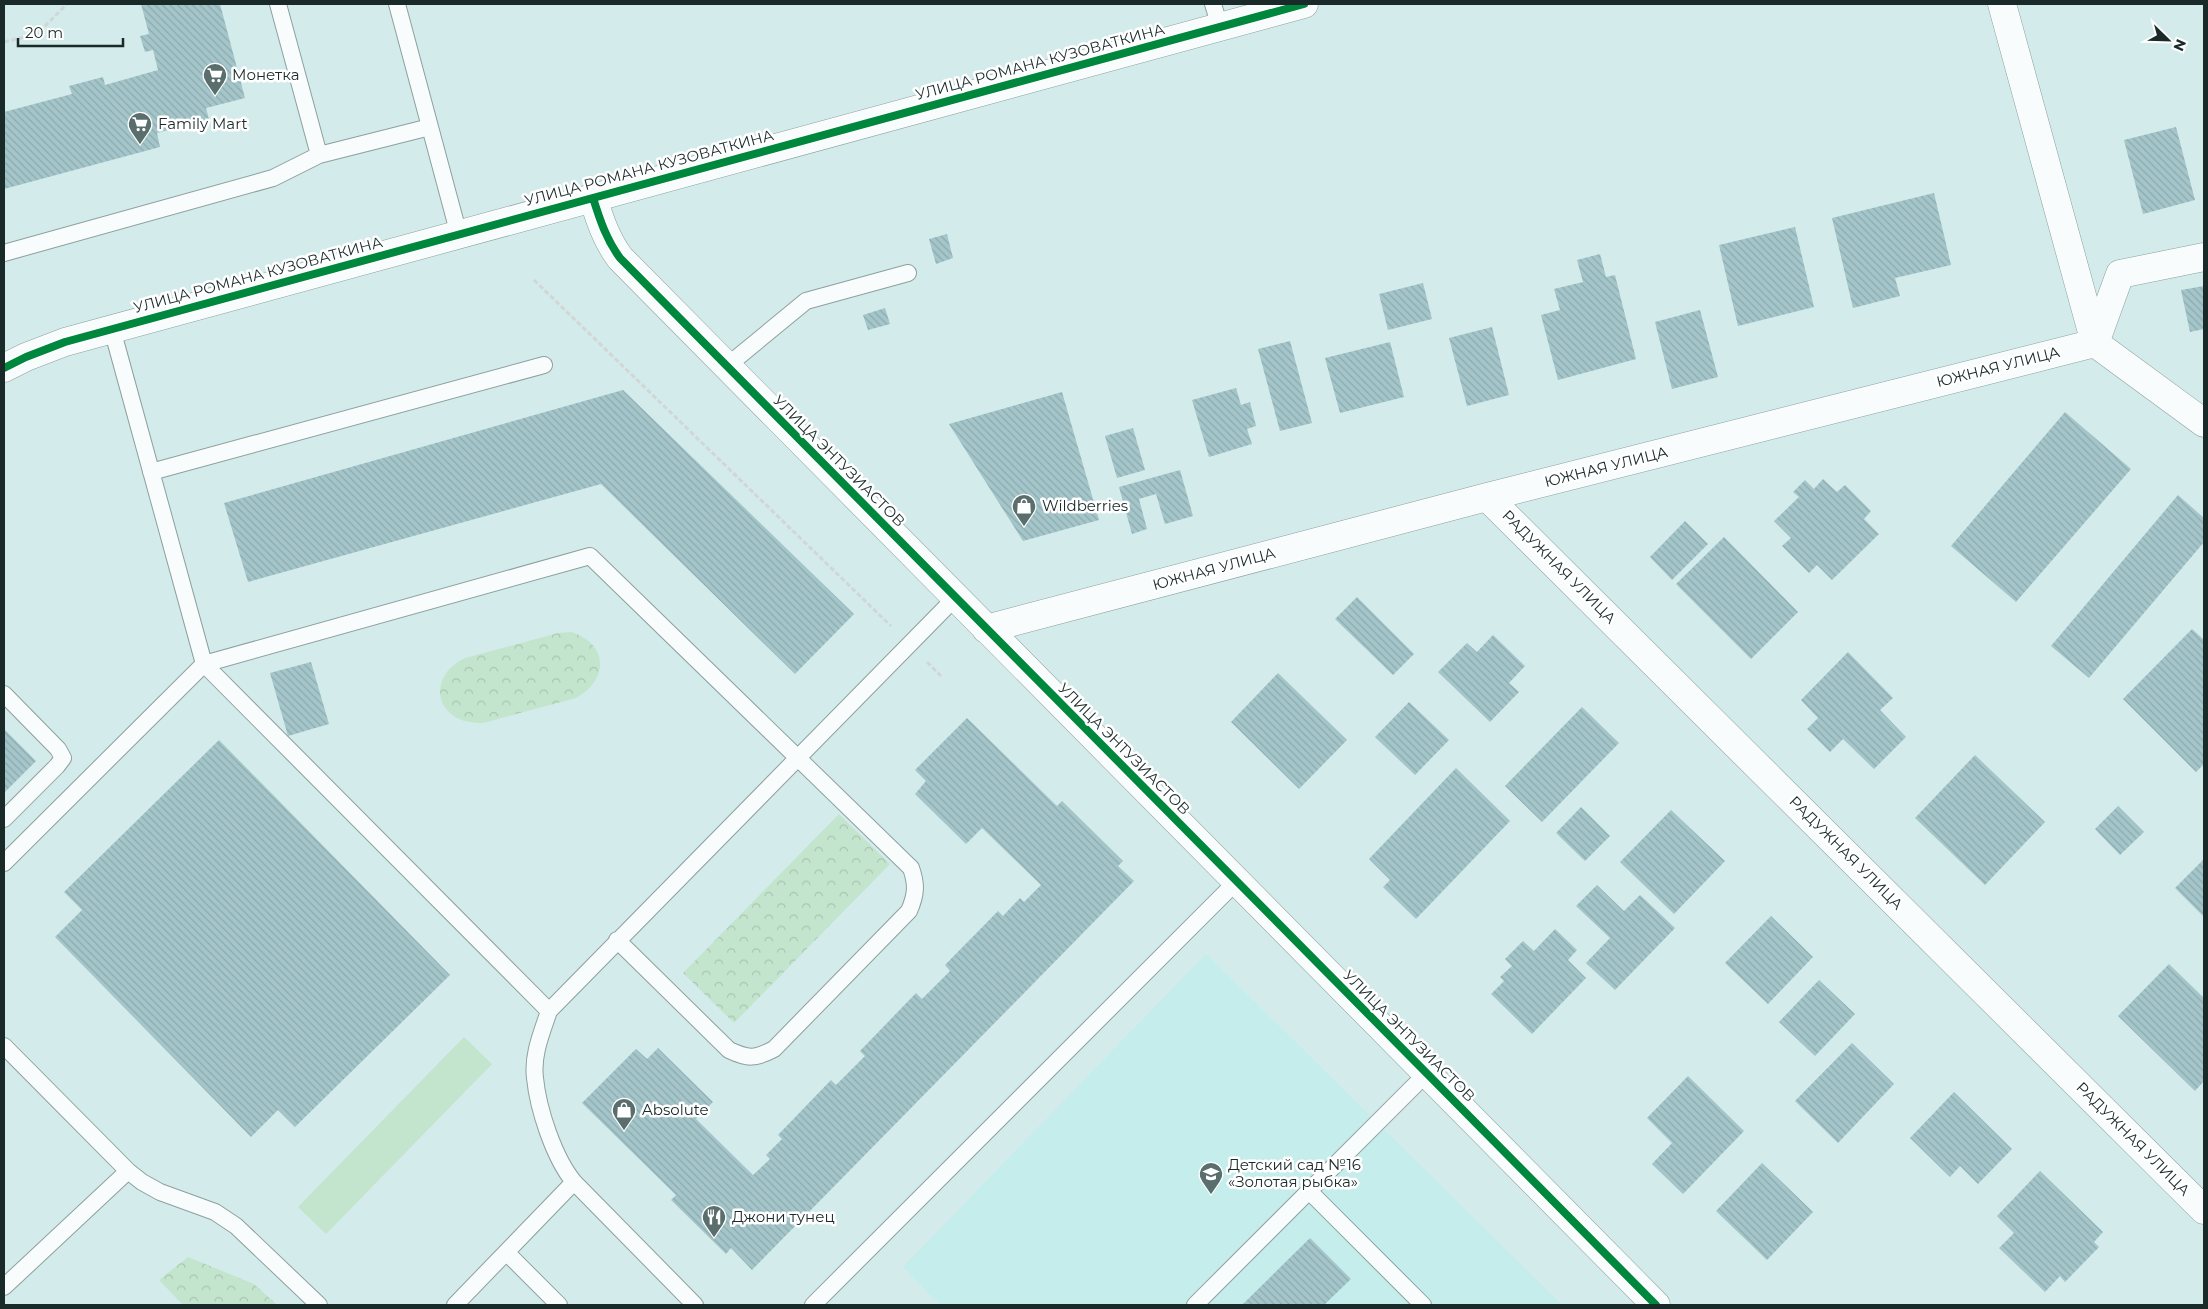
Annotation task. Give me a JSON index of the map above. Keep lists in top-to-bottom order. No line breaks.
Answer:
{"streets":{"street":["УЛИЦА РОМАНА КУЗОВАТКИНА","ЮЖНАЯ УЛИЦА","УЛИЦА ЭНТУЗИАСТОВ","РАДУЖНАЯ УЛИЦА"]},"crossings":[["УЛИЦА РОМАНА КУЗОВАТКИНА","УЛИЦА ЭНТУЗИАСТОВ"],["ЮЖНАЯ УЛИЦА","УЛИЦА ЭНТУЗИАСТОВ"],["ЮЖНАЯ УЛИЦА","РАДУЖНАЯ УЛИЦА"]],"places":{"supermarket":["Монетка","Family Mart"],"shop":["Wildberries","Absolute"],"school or university":["Детский сад №16 «Золотая рыбка»"],"restaurant":["Джони тунец"]},"scale_bar":"20 m","north":"bottom right"}
